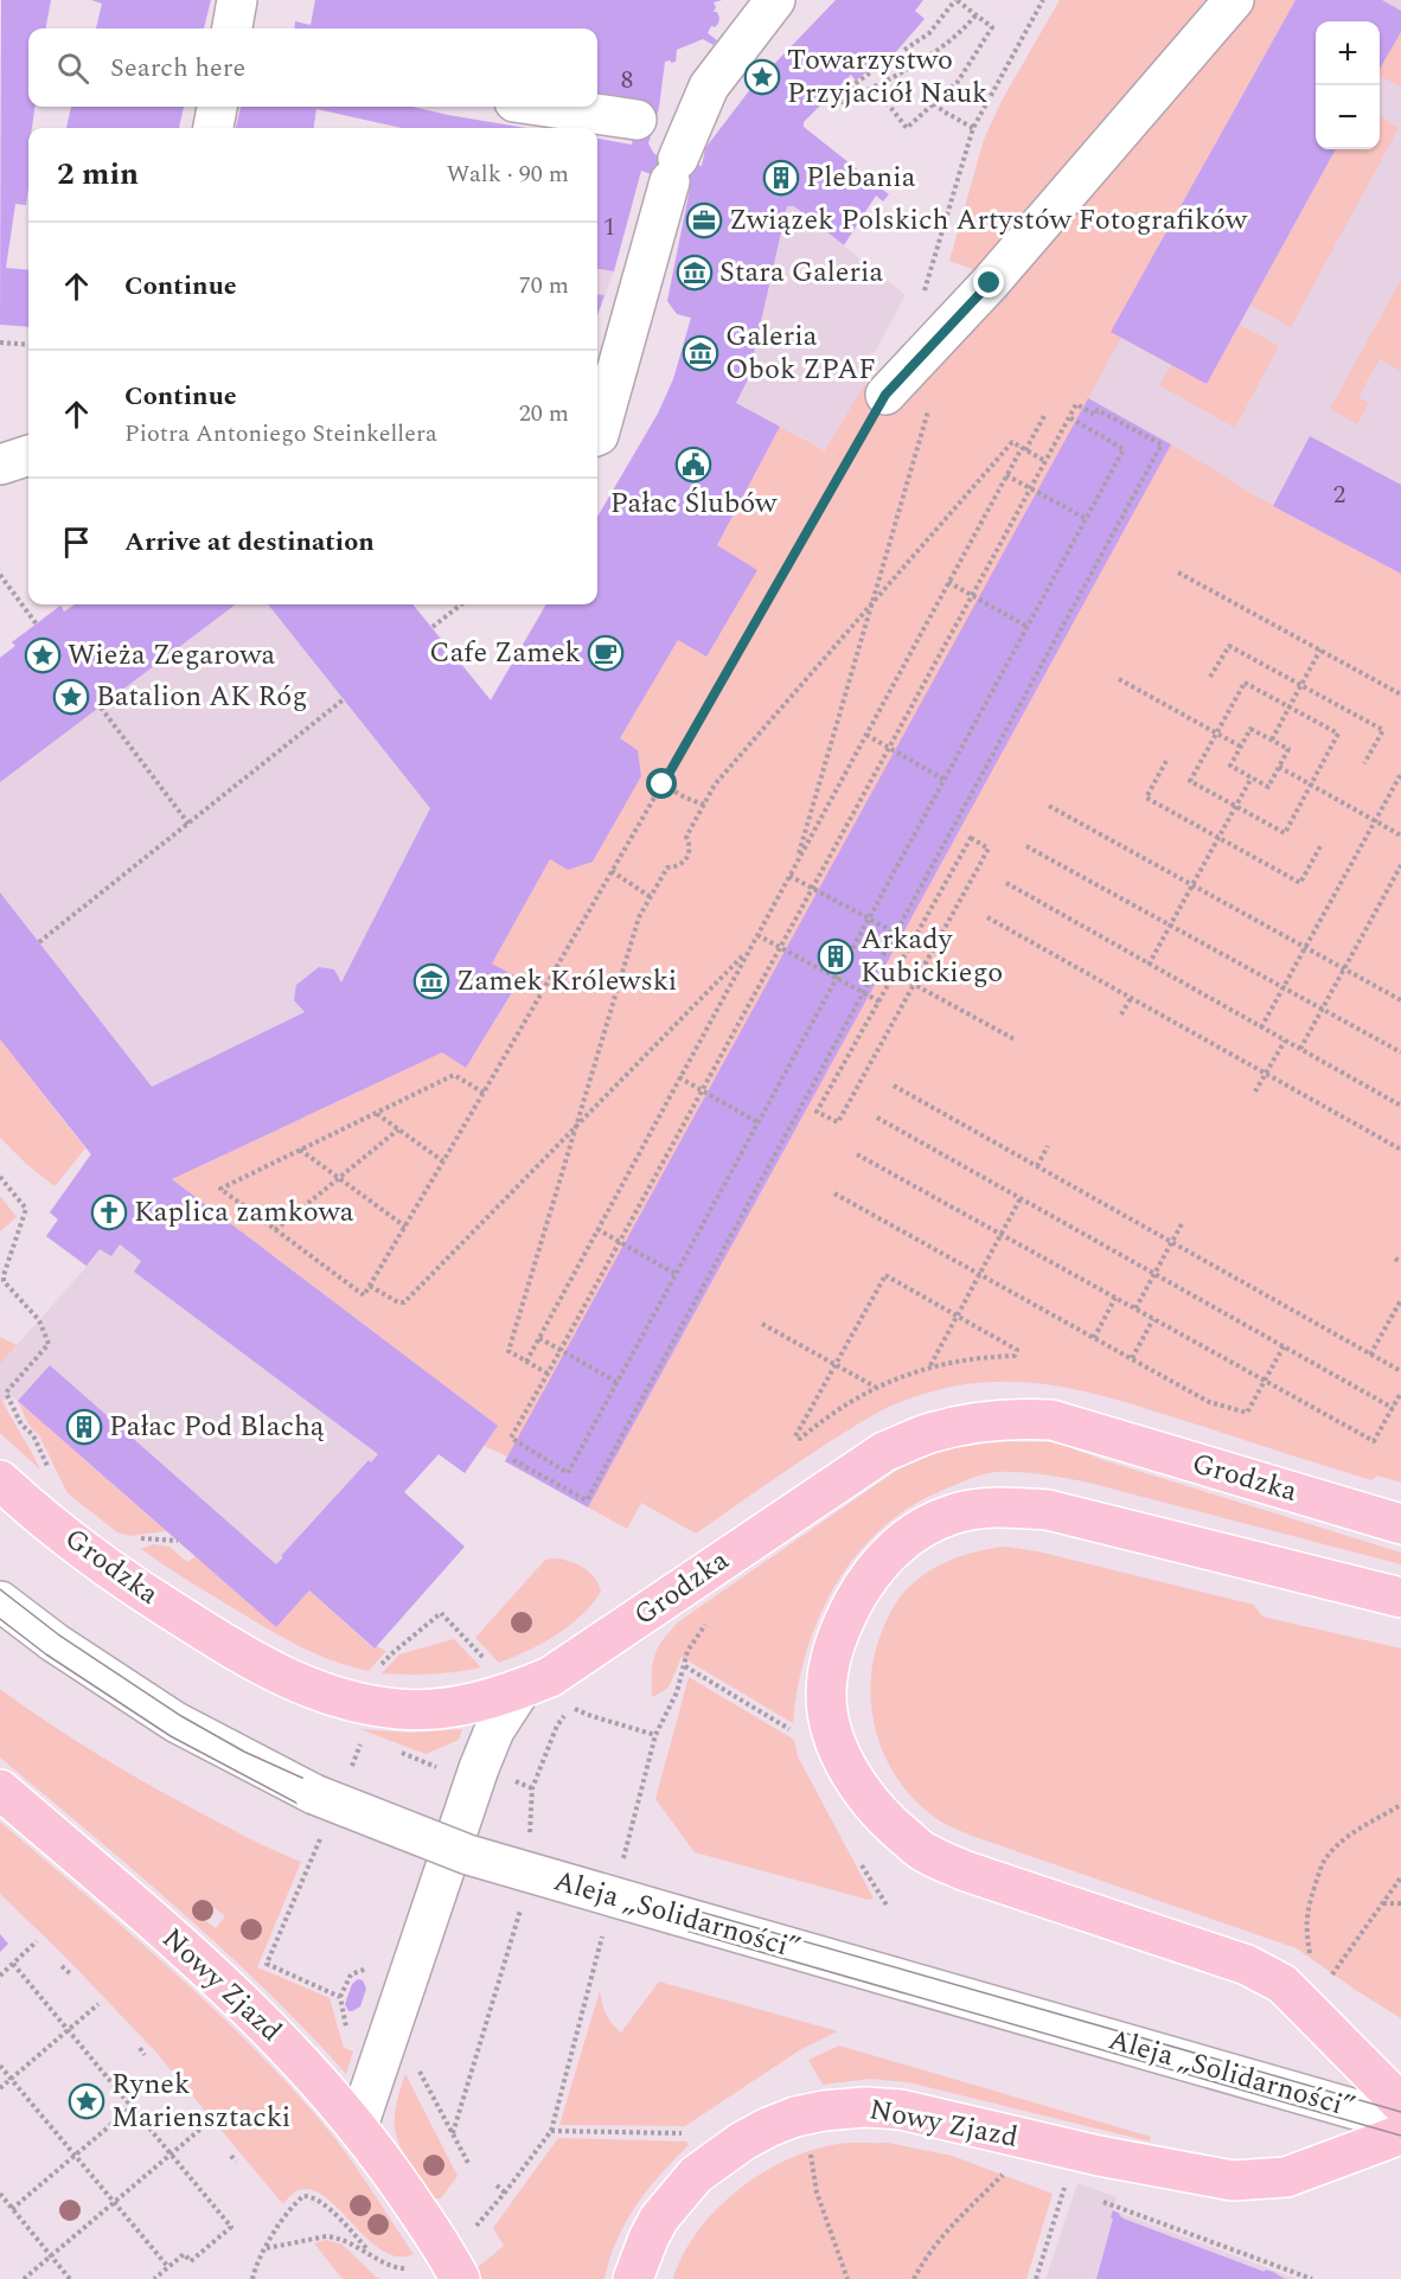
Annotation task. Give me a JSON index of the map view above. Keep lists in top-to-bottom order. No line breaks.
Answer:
{"streets":{"main road":["Grodzka","Nowy Zjazd"],"street":["Aleja „Solidarności”"]},"places":{"place":["Towarzystwo Przyjaciół Nauk","Wieża Zegarowa","Batalion AK Róg","Rynek Mariensztacki"],"building":["Plebania","Arkady Kubickiego","Pałac Pod Blachą"],"office":["Związek Polskich Artystów Fotografików"],"museum":["Stara Galeria","Galeria Obok ZPAF","Zamek Królewski"],"public building":["Pałac Ślubów"],"cafe":["Cafe Zamek"],"church":["Kaplica zamkowa"]},"house_numbers":["8","1","2"],"page":{"map_buttons":["+","−"],"search":"Search here","heading":["2 min","Walk · 90 m"],"list":[["Continue","70 m"],["Continue","Piotra Antoniego Steinkellera","20 m"],"Arrive at destination"]}}
